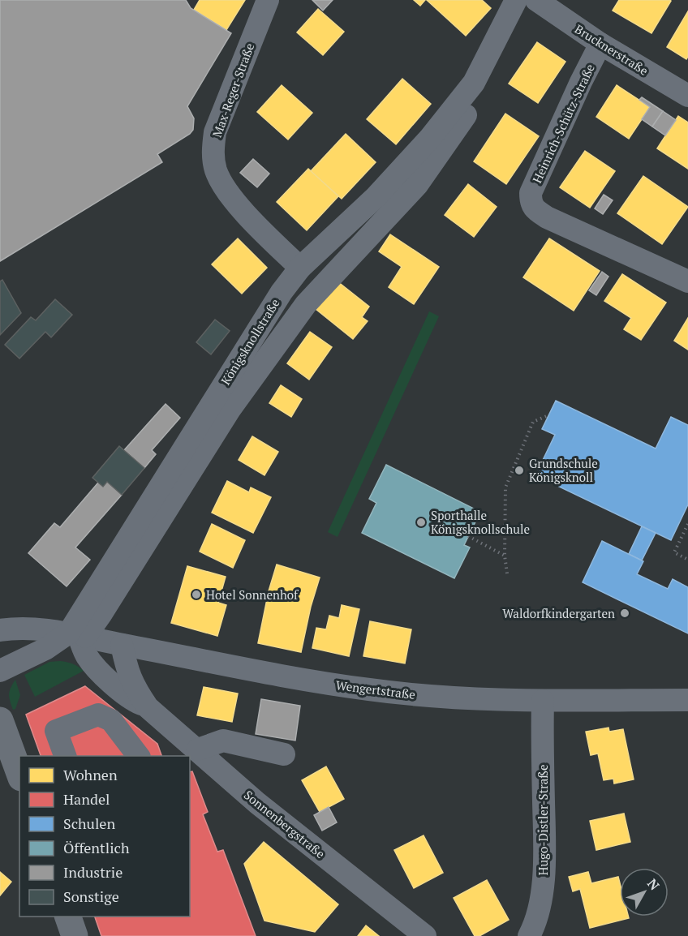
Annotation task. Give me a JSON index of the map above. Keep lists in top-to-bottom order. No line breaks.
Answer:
{"streets":{"street":["Brucknerstraße","Max-Reger-Straße","Heinrich-Schütz-Straße","Königsknollstraße","Wengertstraße","Hugo-Distler-Straße","Sonnenbergstraße"]},"crossings":[["Brucknerstraße","Heinrich-Schütz-Straße"],["Max-Reger-Straße","Königsknollstraße"],["Königsknollstraße","Wengertstraße"],["Königsknollstraße","Sonnenbergstraße"],["Wengertstraße","Hugo-Distler-Straße"],["Wengertstraße","Sonnenbergstraße"]],"places":["Grundschule Königsknoll","Sporthalle Königsknollschule","Hotel Sonnenhof","Waldorfkindergarten"],"legend":["Wohnen","Handel","Schulen","Öffentlich","Industrie","Sonstige"],"north":"top right"}
